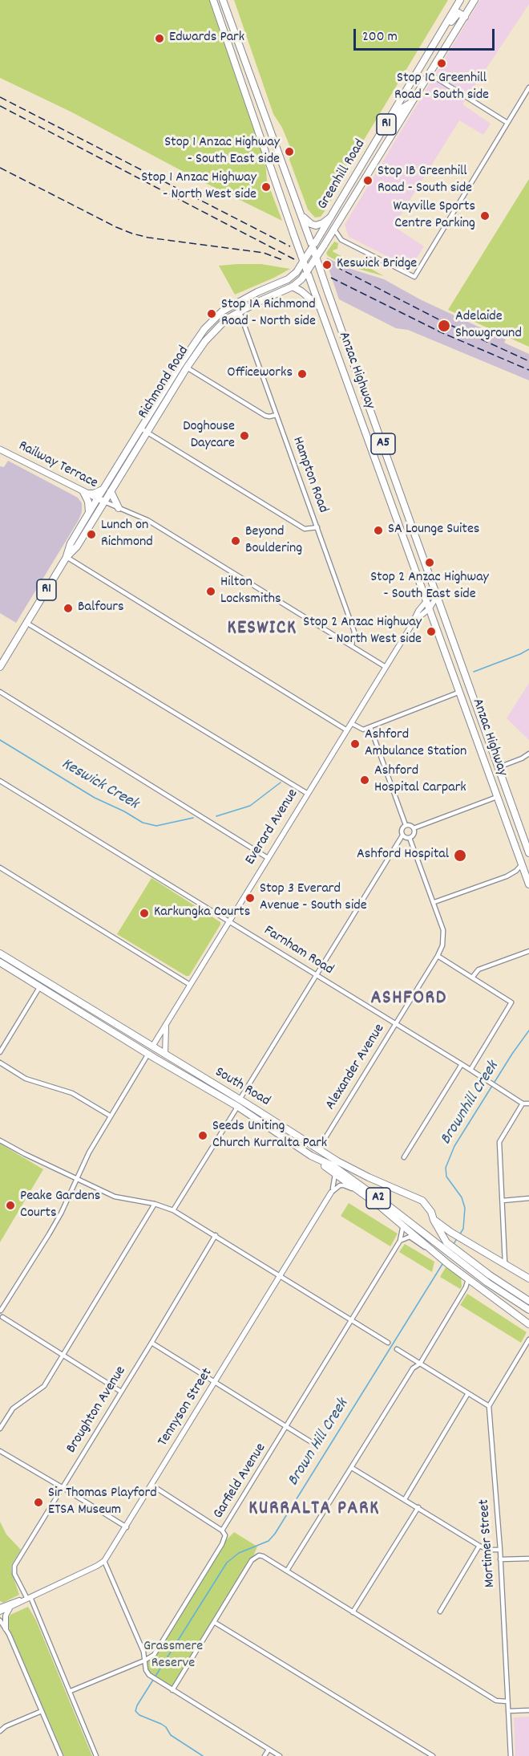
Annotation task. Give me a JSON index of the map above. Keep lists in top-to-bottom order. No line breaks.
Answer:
{"streets":{"main road":["R1","Greenhill Road","Anzac Highway","Richmond Road","A5","Railway Terrace","South Road","A2"],"street":["Hampton Road","Everard Avenue","Farnham Road","Alexander Avenue","Tennyson Street","Broughton Avenue","Garfield Avenue","Mortimer Street"]},"crossings":[["Greenhill Road","Anzac Highway"],["Greenhill Road","Richmond Road"],["Anzac Highway","Richmond Road"],["Anzac Highway","Everard Avenue"],["Richmond Road","Railway Terrace"],["Richmond Road","Hampton Road"],["Everard Avenue","Farnham Road"],["Everard Avenue","South Road"],["Farnham Road","Alexander Avenue"],["Alexander Avenue","South Road"],["Tennyson Street","Broughton Avenue"]],"districts":["KESWICK","ASHFORD","KURRALTA PARK"],"water":["Keswick Creek","Brownhill Creek","Brown Hill Creek"],"parks":["Grassmere Reserve"],"places":["Edwards Park","Stop 1C Greenhill Road - South side","Stop 1 Anzac Highway - South East side","Stop 1B Greenhill Road - South side","Stop 1 Anzac Highway - North West side","Wayville Sports Centre Parking","Keswick Bridge","Stop 1A Richmond Road - North side","Adelaide Showground","Officeworks","Doghouse Daycare","SA Lounge Suites","Lunch on Richmond","Beyond Bouldering","Stop 2 Anzac Highway - South East side","Hilton Locksmiths","Balfours","Stop 2 Anzac Highway - North West side","Ashford Ambulance Station","Ashford Hospital Carpark","Ashford Hospital","Stop 3 Everard Avenue - South side","Karkungka Courts","Seeds Uniting Church Kurralta Park","Peake Gardens Courts","Sir Thomas Playford ETSA Museum"],"scale_bar":"200 m"}
